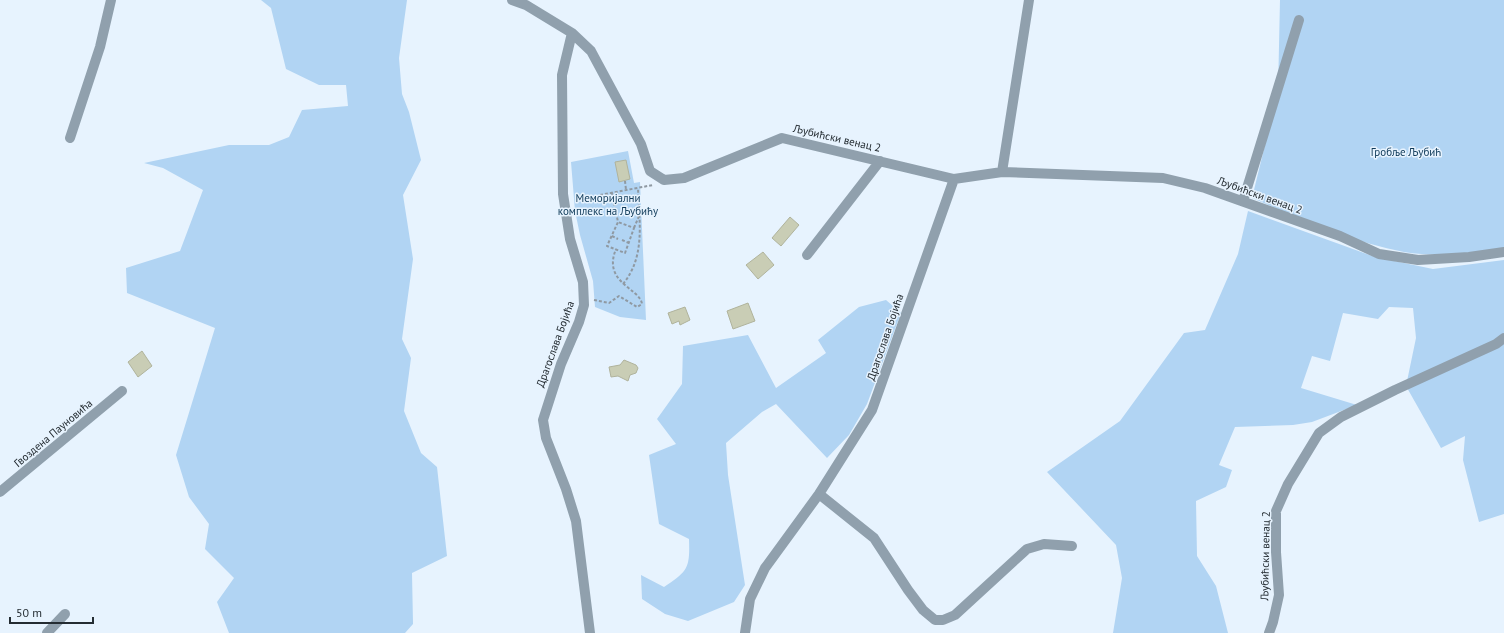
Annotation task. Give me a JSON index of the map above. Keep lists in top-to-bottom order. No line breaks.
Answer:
{"streets":{"street":["Љубићски венац 2","Драгослава Бојића","Гвоздена Пауновића"]},"crossings":[["Љубићски венац 2","Драгослава Бојића"]],"parks":["Гробље Љубић","Меморијални комплекс на Љубићу"],"scale_bar":"50 m"}
